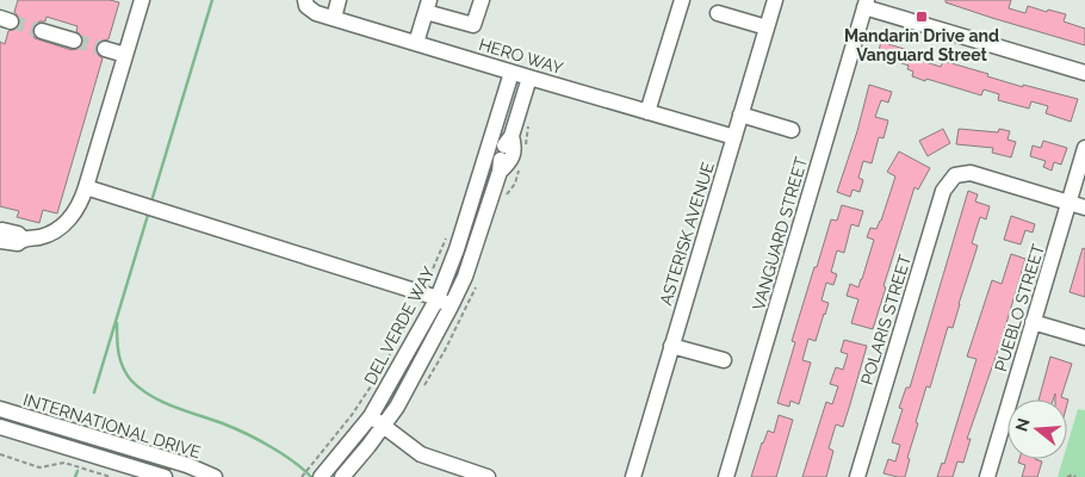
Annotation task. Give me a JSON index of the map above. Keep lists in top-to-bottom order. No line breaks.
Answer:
{"streets":{"street":["HERO WAY","ASTERISK AVENUE","VANGUARD STREET","PUEBLO STREET","POLARIS STREET","DEL VERDE WAY","INTERNATIONAL DRIVE"]},"crossings":[["HERO WAY","ASTERISK AVENUE"],["HERO WAY","DEL VERDE WAY"],["PUEBLO STREET","POLARIS STREET"]],"places":{"transit":["Mandarin Drive and Vanguard Street"]},"north":"left"}
